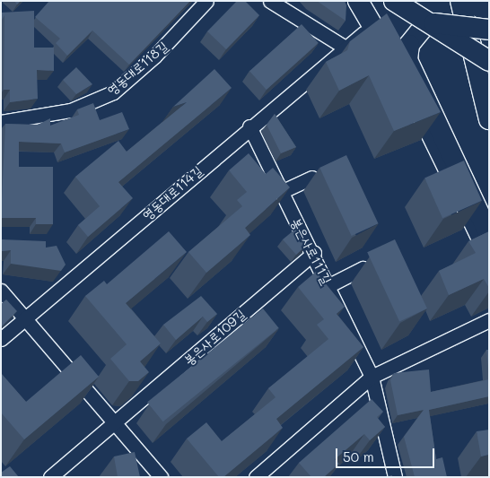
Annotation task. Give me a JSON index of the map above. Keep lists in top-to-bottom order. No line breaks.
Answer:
{"streets":{"street":["영동대로118길","영동대로114길","봉은사로111길","봉은사로109길"]},"crossings":[["영동대로114길","봉은사로111길"],["봉은사로111길","봉은사로109길"]],"scale_bar":"50 m"}
